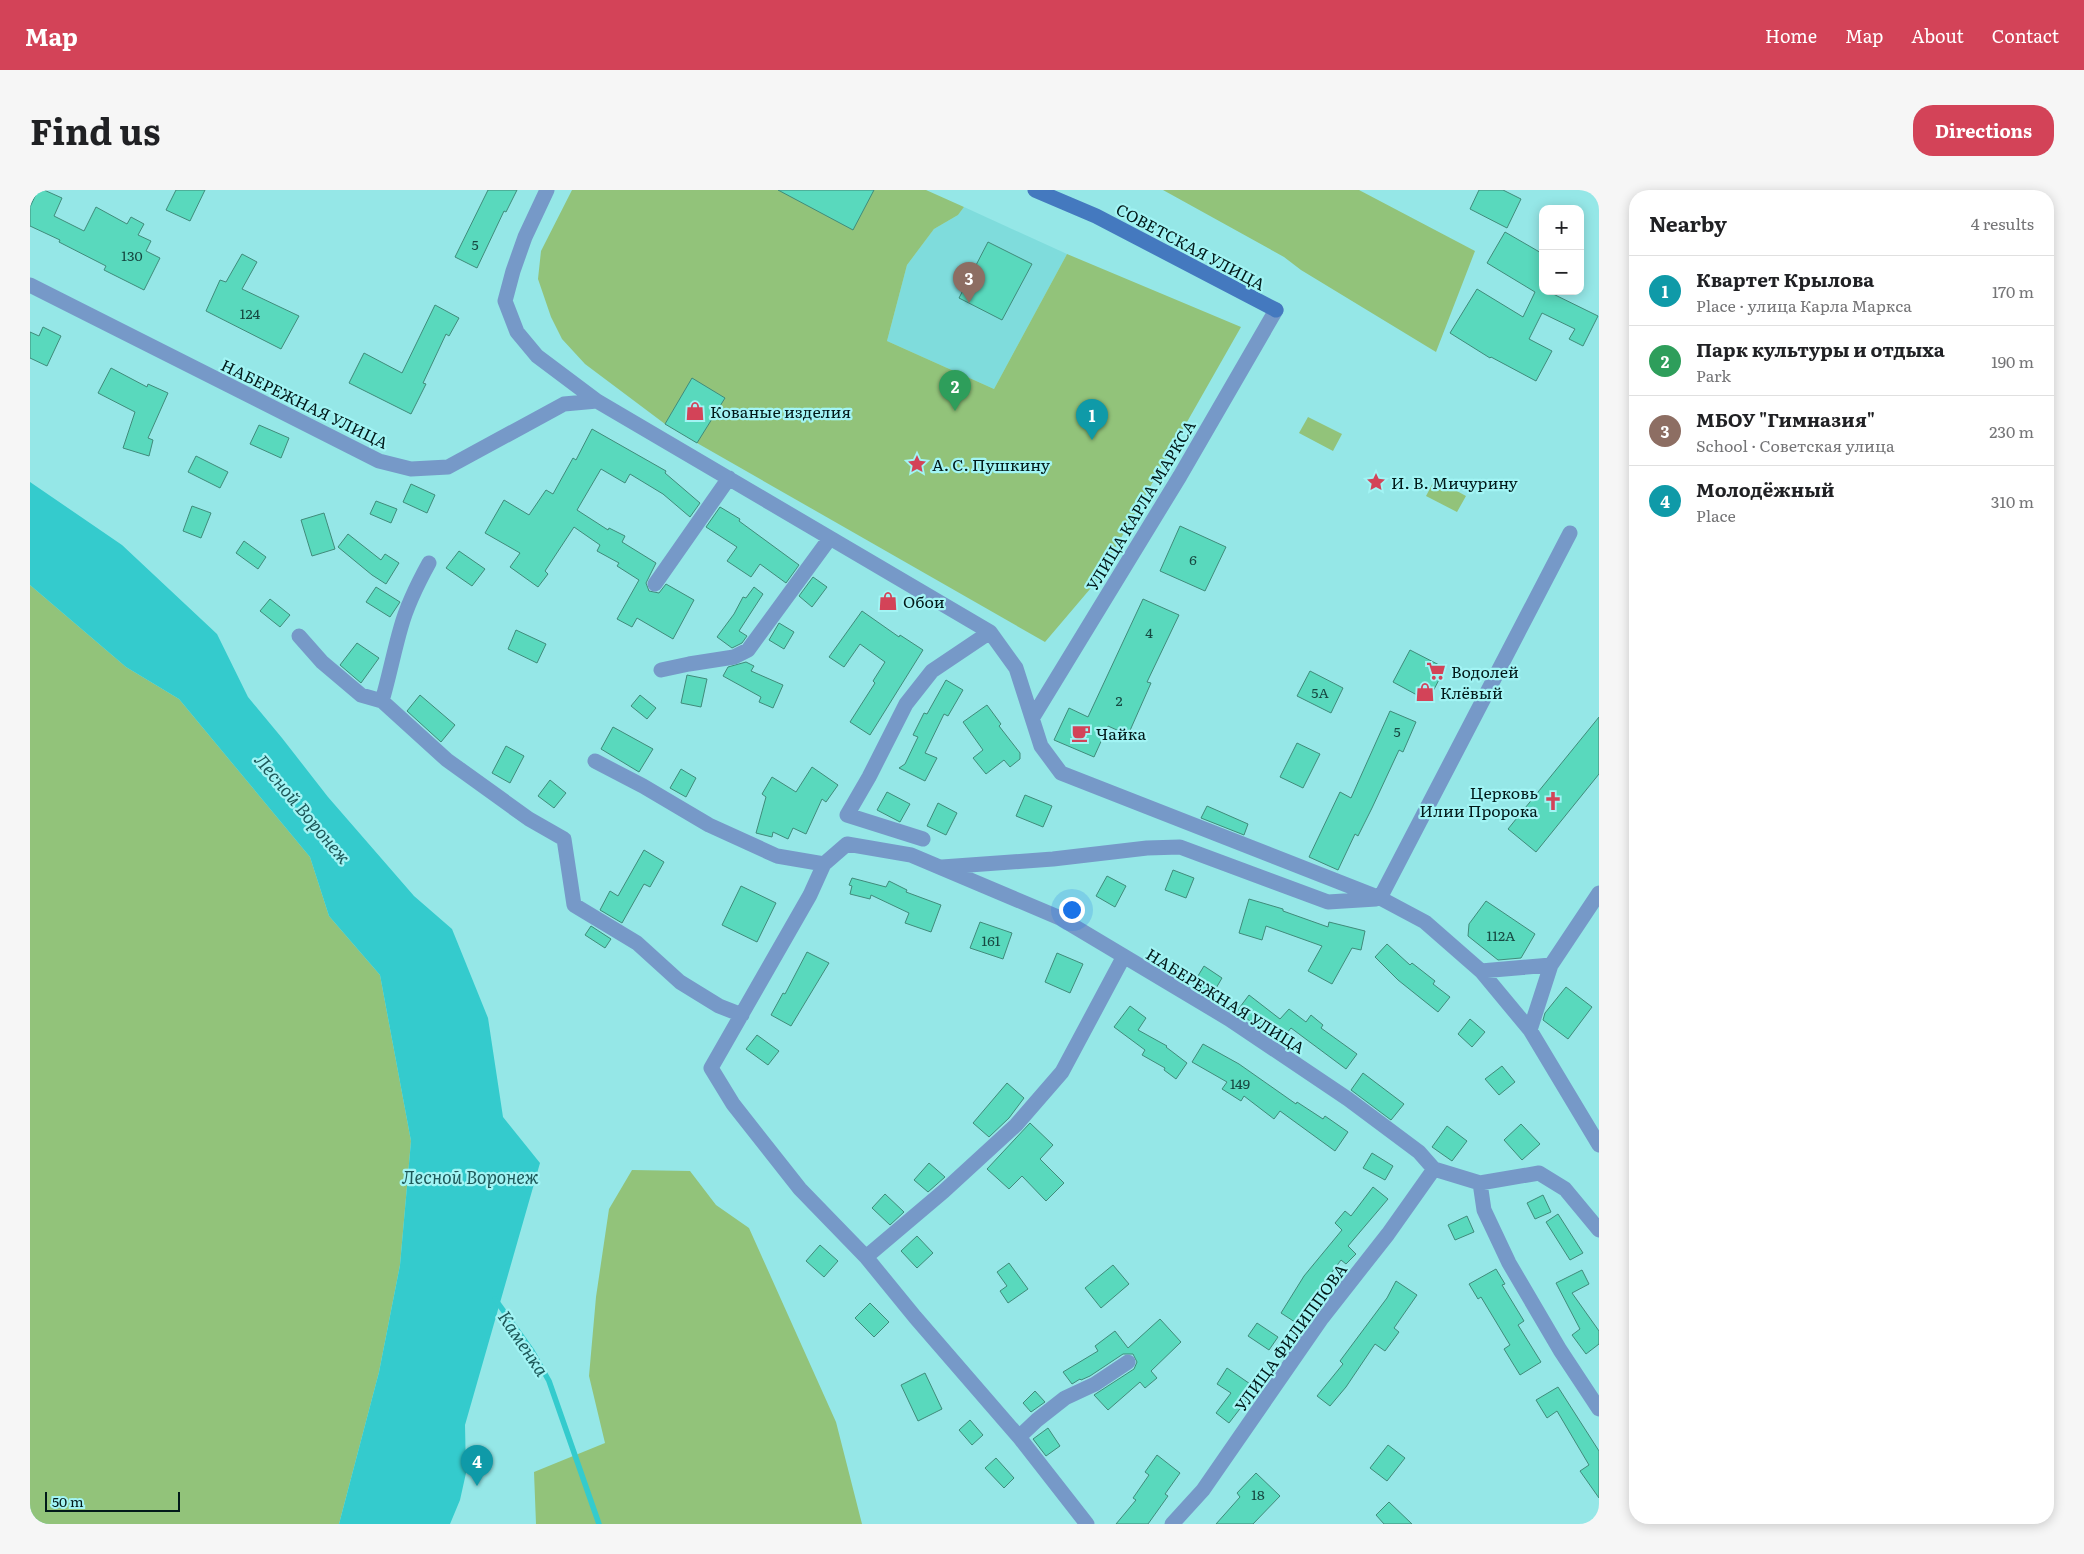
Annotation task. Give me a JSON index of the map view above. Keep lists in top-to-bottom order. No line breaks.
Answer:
{"streets":{"main road":["СОВЕТСКАЯ УЛИЦА"],"street":["НАБЕРЕЖНАЯ УЛИЦА","УЛИЦА КАРЛА МАРКСА","УЛИЦА ФИЛИППОВА"]},"crossings":[["СОВЕТСКАЯ УЛИЦА","УЛИЦА КАРЛА МАРКСА"],["НАБЕРЕЖНАЯ УЛИЦА","УЛИЦА ФИЛИППОВА"]],"water":["Лесной Воронеж","Каменка"],"places":{"shop":["Кованые изделия","Обои","Клёвый"],"place":["А. С. Пушкину","И. В. Мичурину"],"supermarket":["Водолей"],"cafe":["Чайка"],"church":["Церковь Илии Пророка"]},"house_numbers":["5","130","124","6","4","5А","2","5","112А","161","149","18"],"scale_bar":"50 m","page":{"header":"Map","nav":["Home","Map","About","Contact"],"title":"Find us","buttons":"Directions","heading":["Nearby","4 results"],"map_buttons":["+","−"],"list":[{"mark":"1","name":"Квартет Крылова","note":"Place · улица Карла Маркса","value":"170 m"},{"mark":"2","name":"Парк культуры и отдыха","note":"Park","value":"190 m"},{"mark":"3","name":"МБОУ \"Гимназия\"","note":"School · Советская улица","value":"230 m"},{"mark":"4","name":"Молодёжный","note":"Place","value":"310 m"}],"pins":["3","2","1","4"],"scale":"50 m"}}
